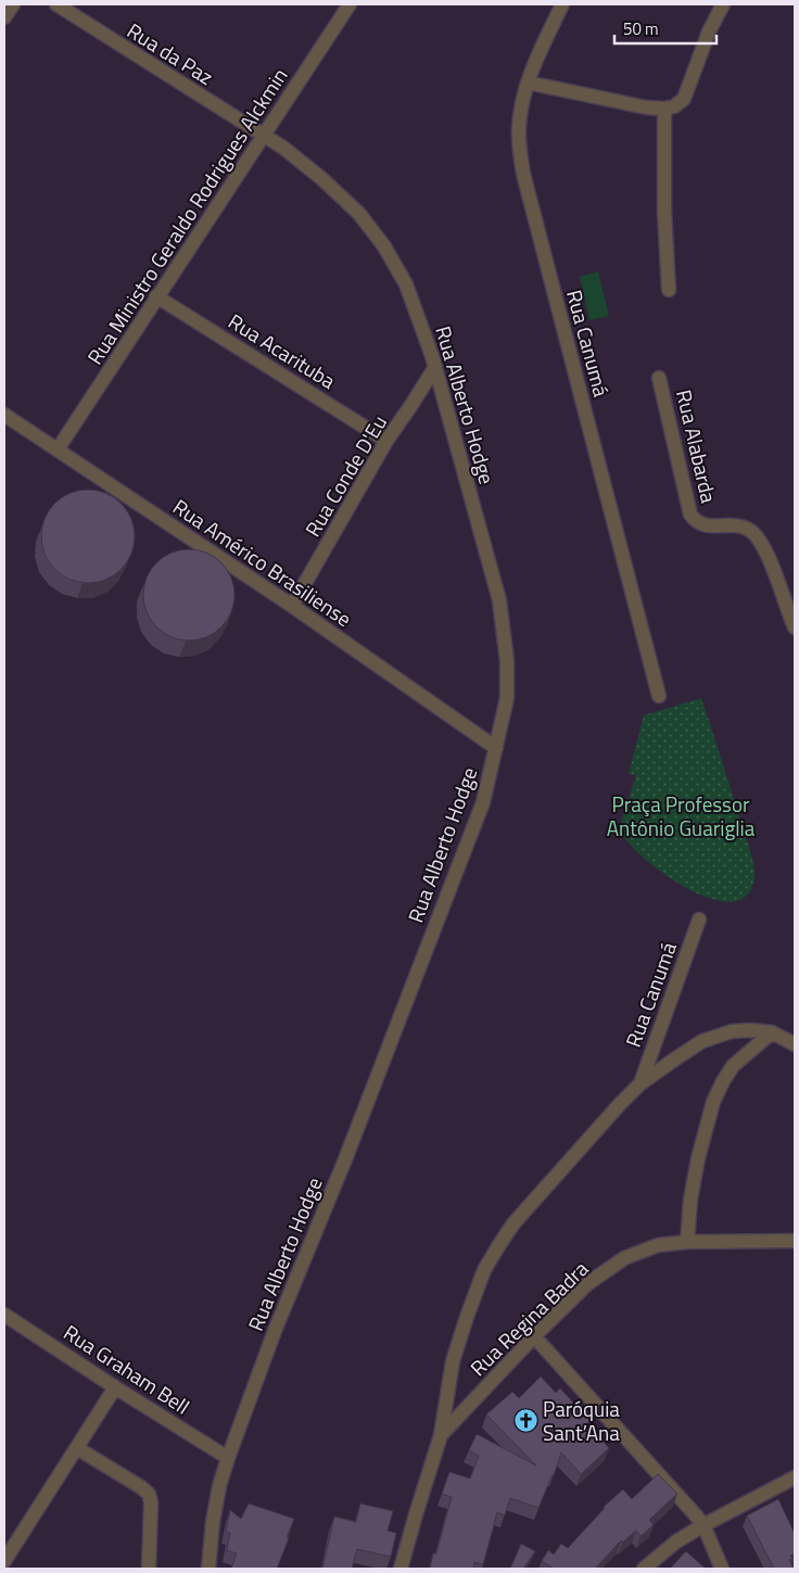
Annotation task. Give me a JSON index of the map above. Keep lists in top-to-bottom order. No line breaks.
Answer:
{"streets":{"street":["Rua da Paz","Rua Ministro Geraldo Rodrigues Alckmin","Rua Canumá","Rua Acarituba","Rua Alberto Hodge","Rua Alabarda","Rua Conde D'Eu","Rua Américo Brasiliense","Rua Regina Badra","Rua Graham Bell"]},"crossings":[["Rua da Paz","Rua Ministro Geraldo Rodrigues Alckmin"],["Rua da Paz","Rua Alberto Hodge"],["Rua Ministro Geraldo Rodrigues Alckmin","Rua Acarituba"],["Rua Ministro Geraldo Rodrigues Alckmin","Rua Alberto Hodge"],["Rua Ministro Geraldo Rodrigues Alckmin","Rua Américo Brasiliense"],["Rua Acarituba","Rua Conde D'Eu"],["Rua Alberto Hodge","Rua Conde D'Eu"],["Rua Alberto Hodge","Rua Américo Brasiliense"],["Rua Alberto Hodge","Rua Graham Bell"],["Rua Conde D'Eu","Rua Américo Brasiliense"]],"parks":["Praça Professor Antônio Guariglia"],"places":{"church":["Paróquia Sant’Ana"]},"scale_bar":"50 m"}
